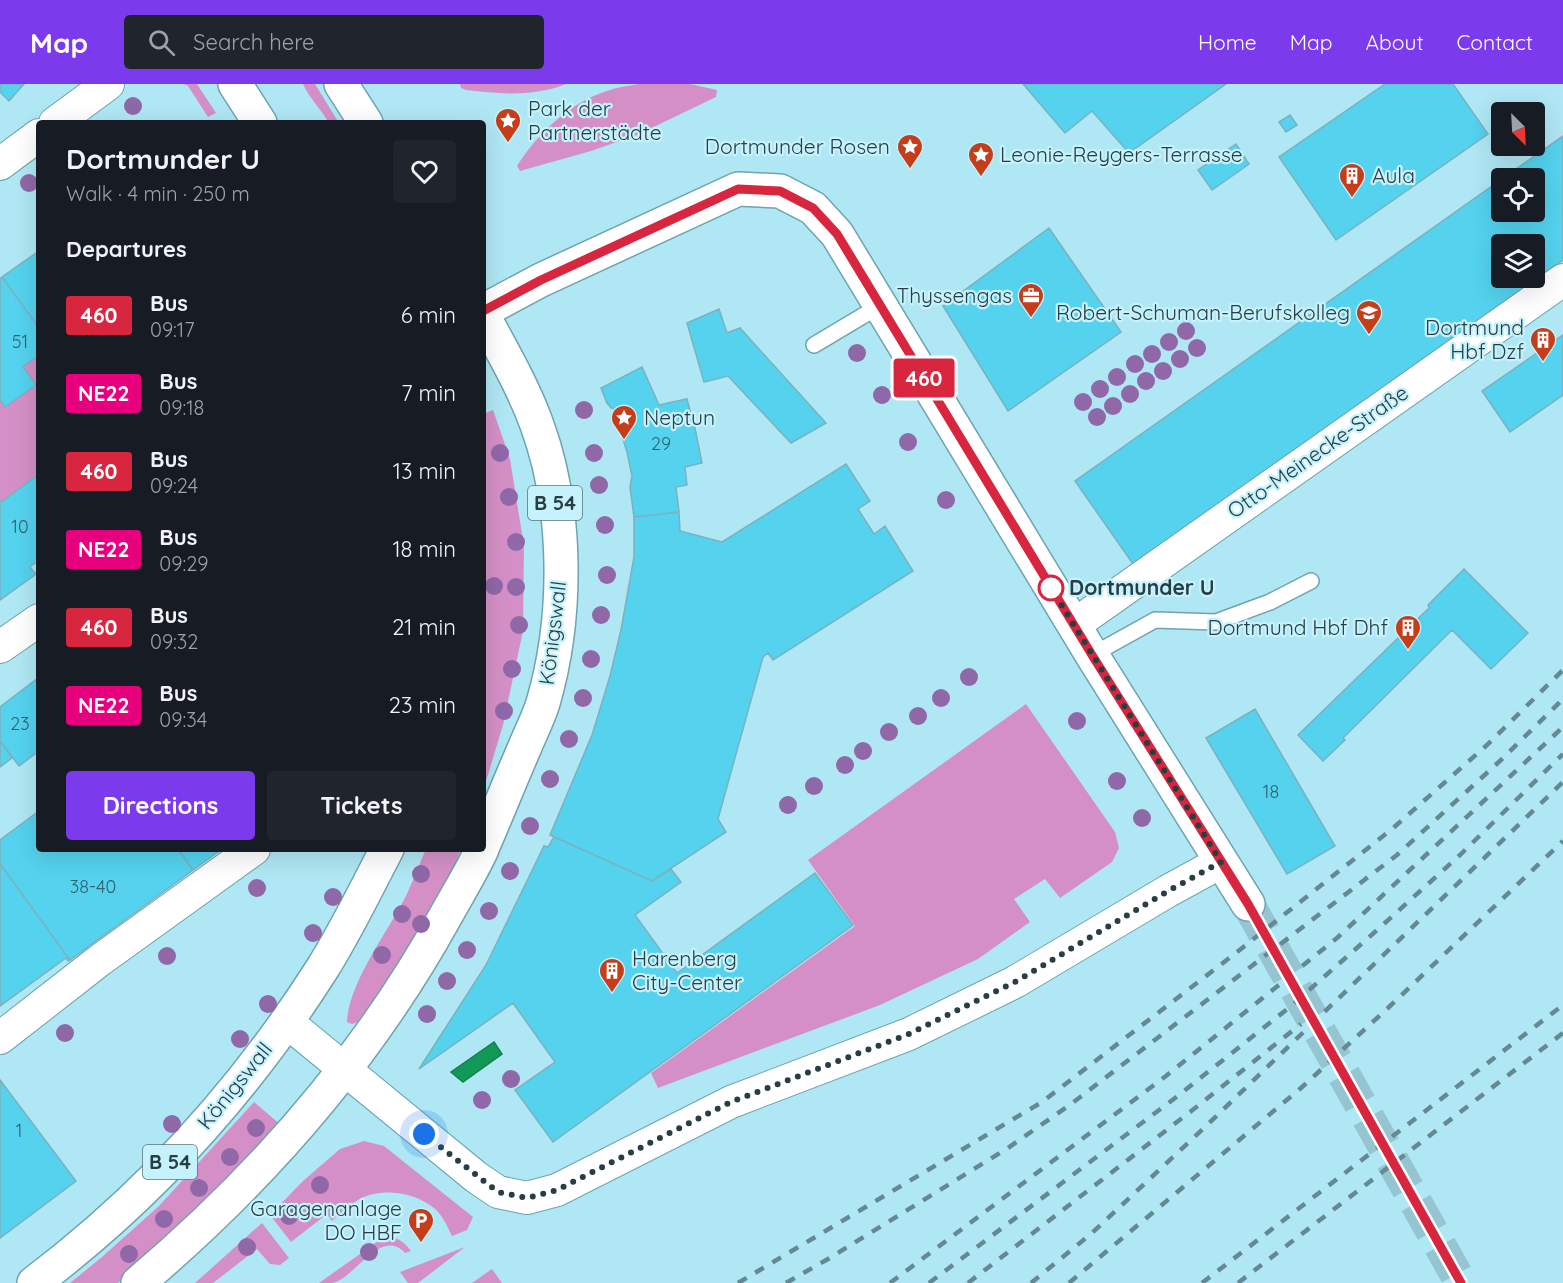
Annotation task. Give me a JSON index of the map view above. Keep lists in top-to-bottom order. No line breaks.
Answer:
{"streets":{"main road":["B 54","Königswall"],"street":["Otto-Meinecke-Straße"]},"places":{"place":["Park der Partnerstädte","Dortmunder Rosen","Leonie-Reygers-Terrasse","Neptun"],"building":["Aula","Dortmund Hbf Dzf","Dortmund Hbf Dhf","Harenberg City-Center"],"office":["Thyssengas"],"school or university":["Robert-Schuman-Berufskolleg"],"other":["Dortmunder U"],"parking":["Garagenanlage DO HBF"]},"lines":["bus line 460"],"house_numbers":["51","29","10","23","18","38-40","1"],"north":"bottom right","page":{"header":"Map","search":"Search here","nav":["Home","Map","About","Contact"],"on_map":"460","heading":[["Dortmunder U","Walk · 4 min · 250 m"],"Departures"],"list":[{"mark":"460","name":"Bus","note":"09:17","value":"6 min"},{"mark":"NE22","name":"Bus","note":"09:18","value":"7 min"},{"mark":"460","name":"Bus","note":"09:24","value":"13 min"},{"mark":"NE22","name":"Bus","note":"09:29","value":"18 min"},{"mark":"460","name":"Bus","note":"09:32","value":"21 min"},{"mark":"NE22","name":"Bus","note":"09:34","value":"23 min"}],"buttons":["Directions","Tickets"]}}
